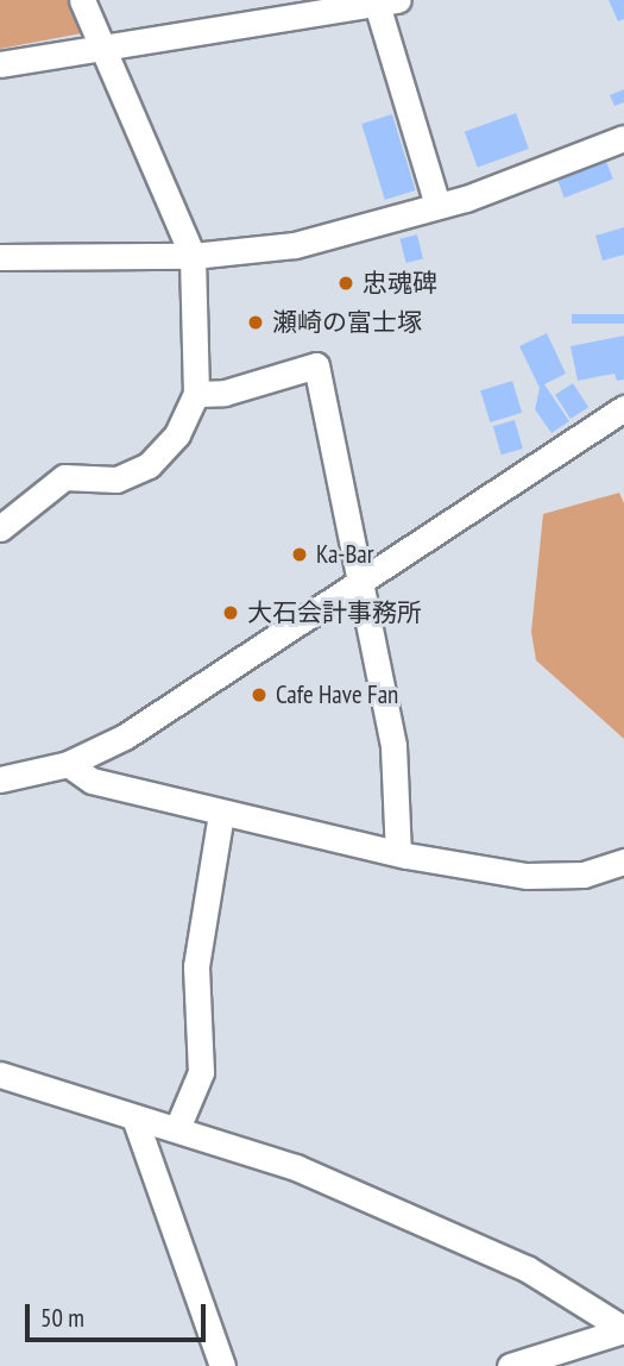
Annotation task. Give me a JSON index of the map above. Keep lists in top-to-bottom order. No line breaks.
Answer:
{"places":["忠魂碑","瀬崎の富士塚","Ka-Bar","大石会計事務所","Cafe Have Fan"],"scale_bar":"50 m"}
